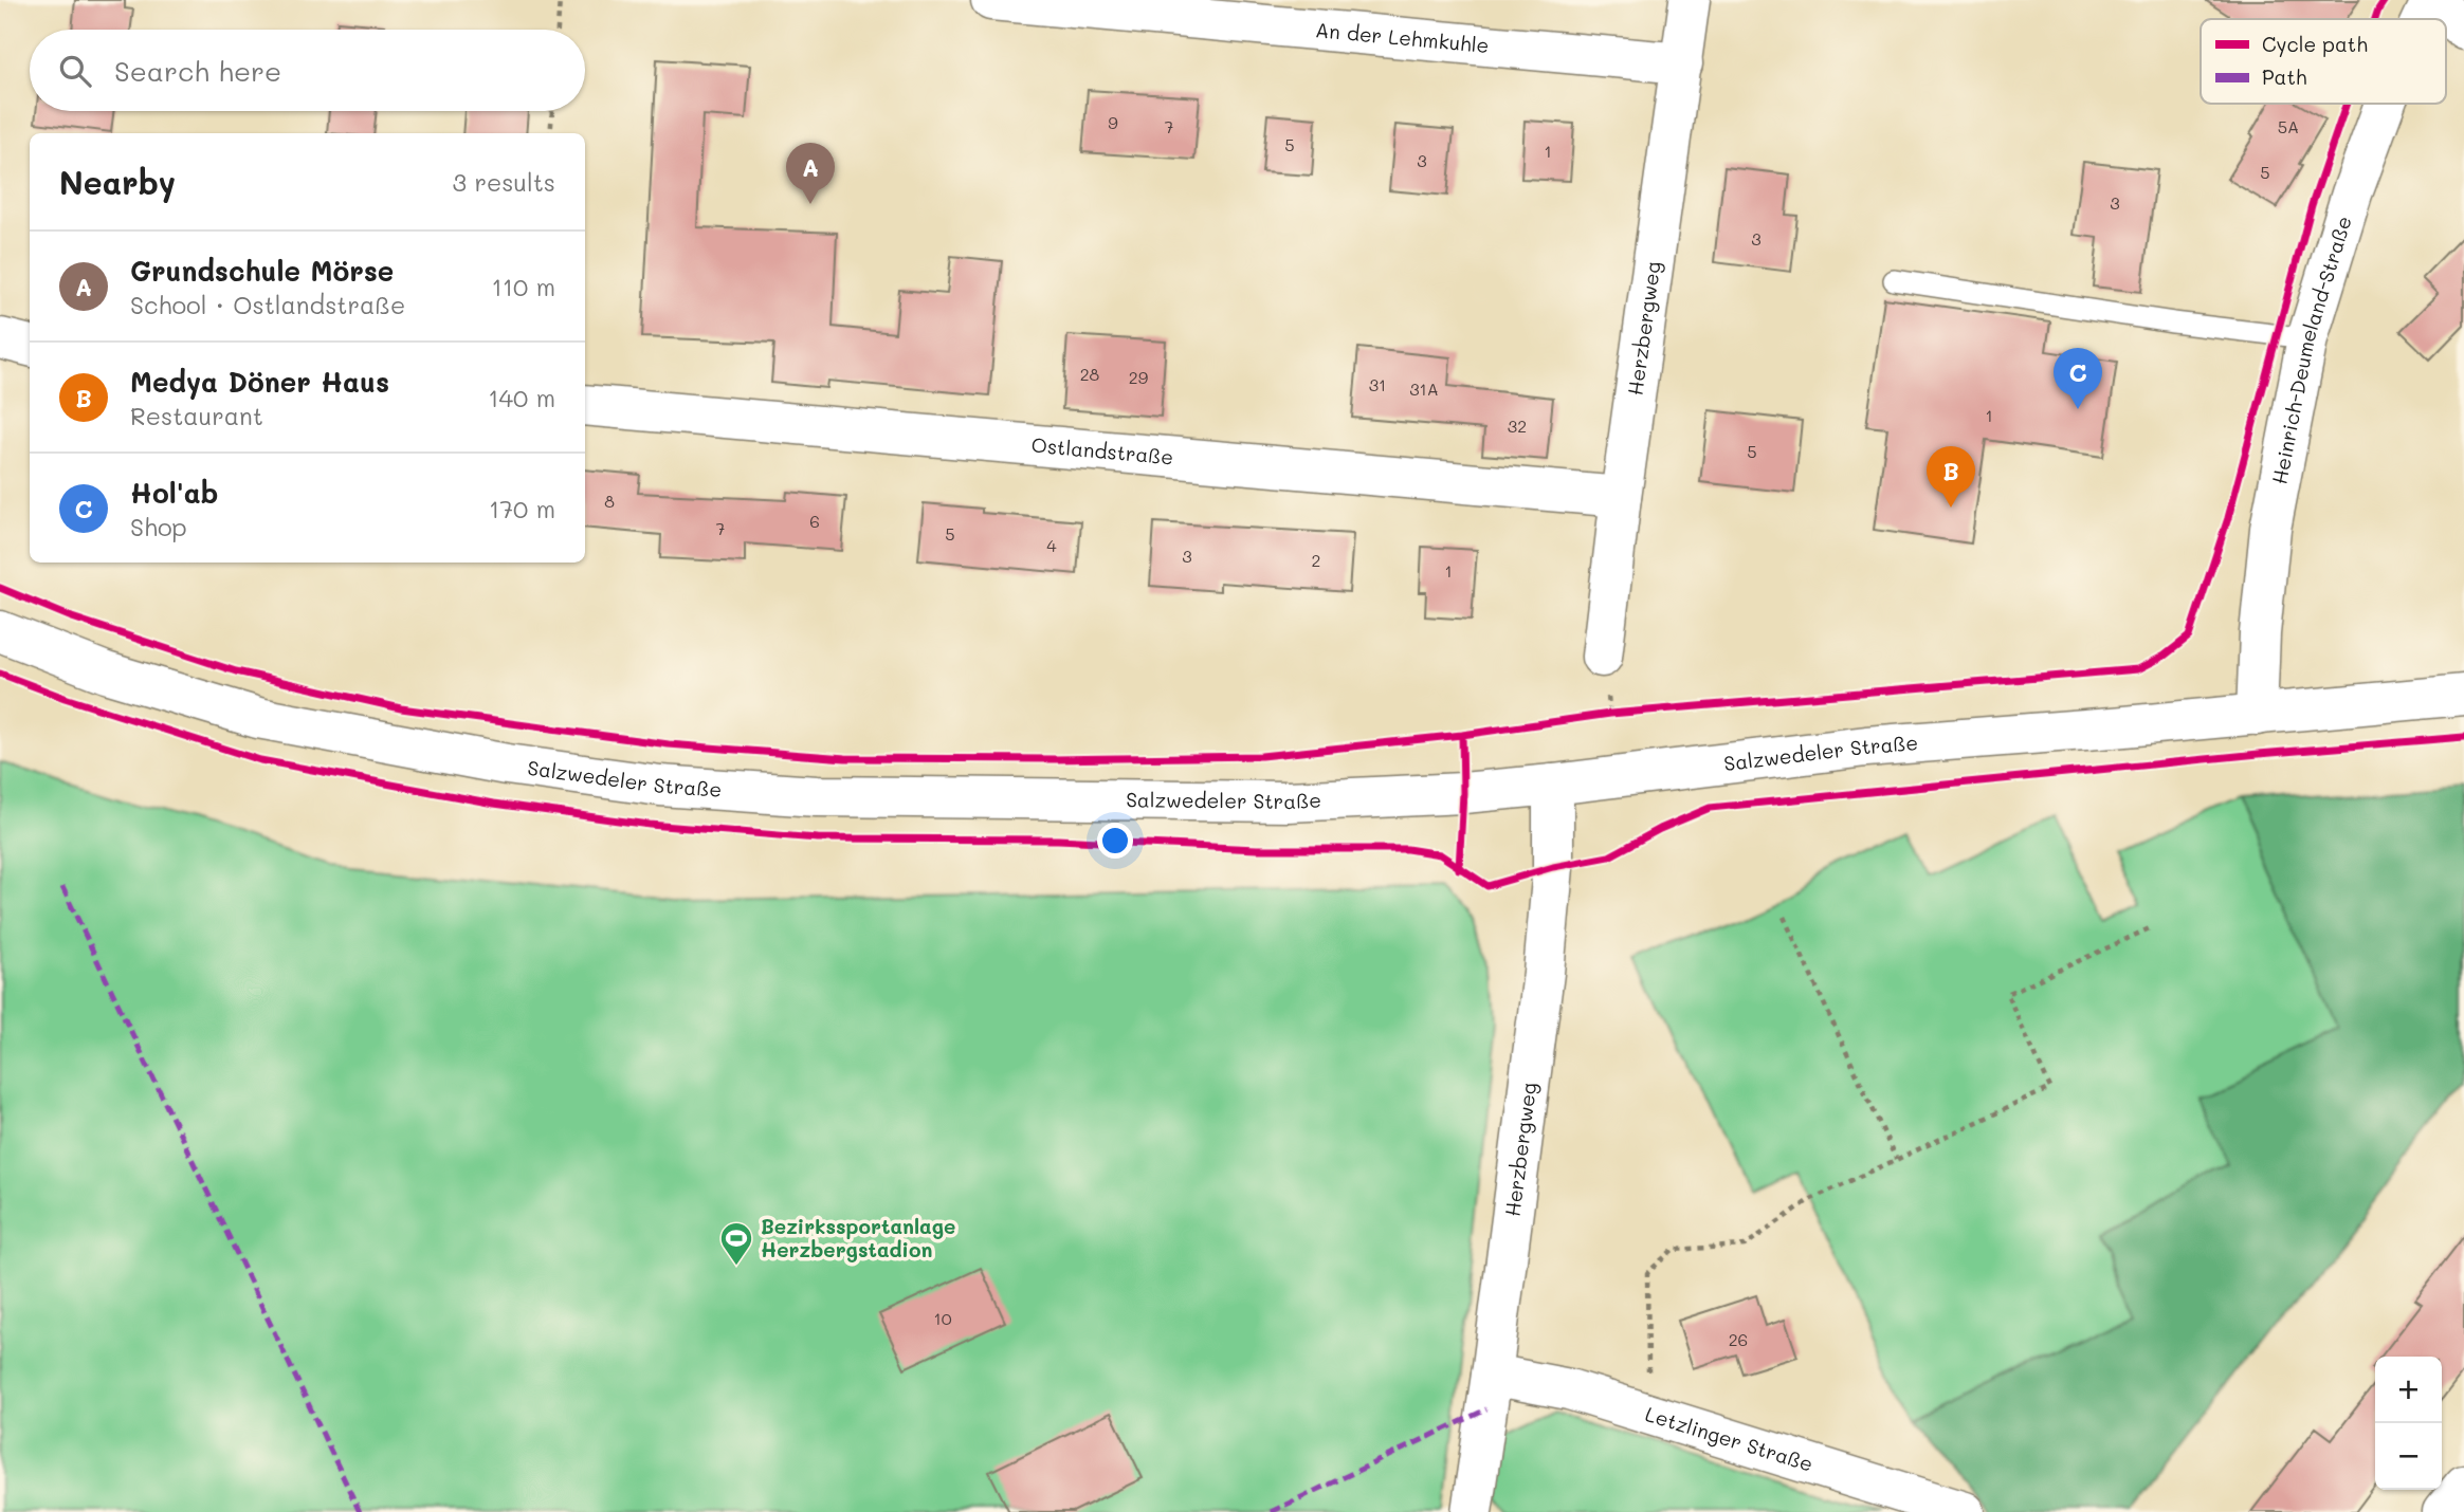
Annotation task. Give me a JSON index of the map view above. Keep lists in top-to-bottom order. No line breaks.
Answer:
{"streets":{"street":["An der Lehmkuhle","Herzbergweg","Heinrich-Deumeland-Straße","Ostlandstraße","Salzwedeler Straße","Letzlinger Straße"]},"crossings":[["An der Lehmkuhle","Herzbergweg"],["Herzbergweg","Ostlandstraße"],["Herzbergweg","Salzwedeler Straße"],["Herzbergweg","Letzlinger Straße"],["Heinrich-Deumeland-Straße","Salzwedeler Straße"]],"places":{"sports":["Bezirkssportanlage Herzbergstadion"]},"house_numbers":["9","7","5A","5","1","3","5","3","3","28","29","31","31A","1","32","5","8","6","7","5","4","3","2","1","10","26"],"legend":["Cycle path","Path"],"page":{"search":"Search here","heading":["Nearby","3 results"],"pins":["A","C","B"],"list":[{"mark":"A","name":"Grundschule Mörse","note":"School · Ostlandstraße","value":"110 m"},{"mark":"B","name":"Medya Döner Haus","note":"Restaurant","value":"140 m"},{"mark":"C","name":"Hol'ab","note":"Shop","value":"170 m"}],"map_buttons":["+","−"]}}
